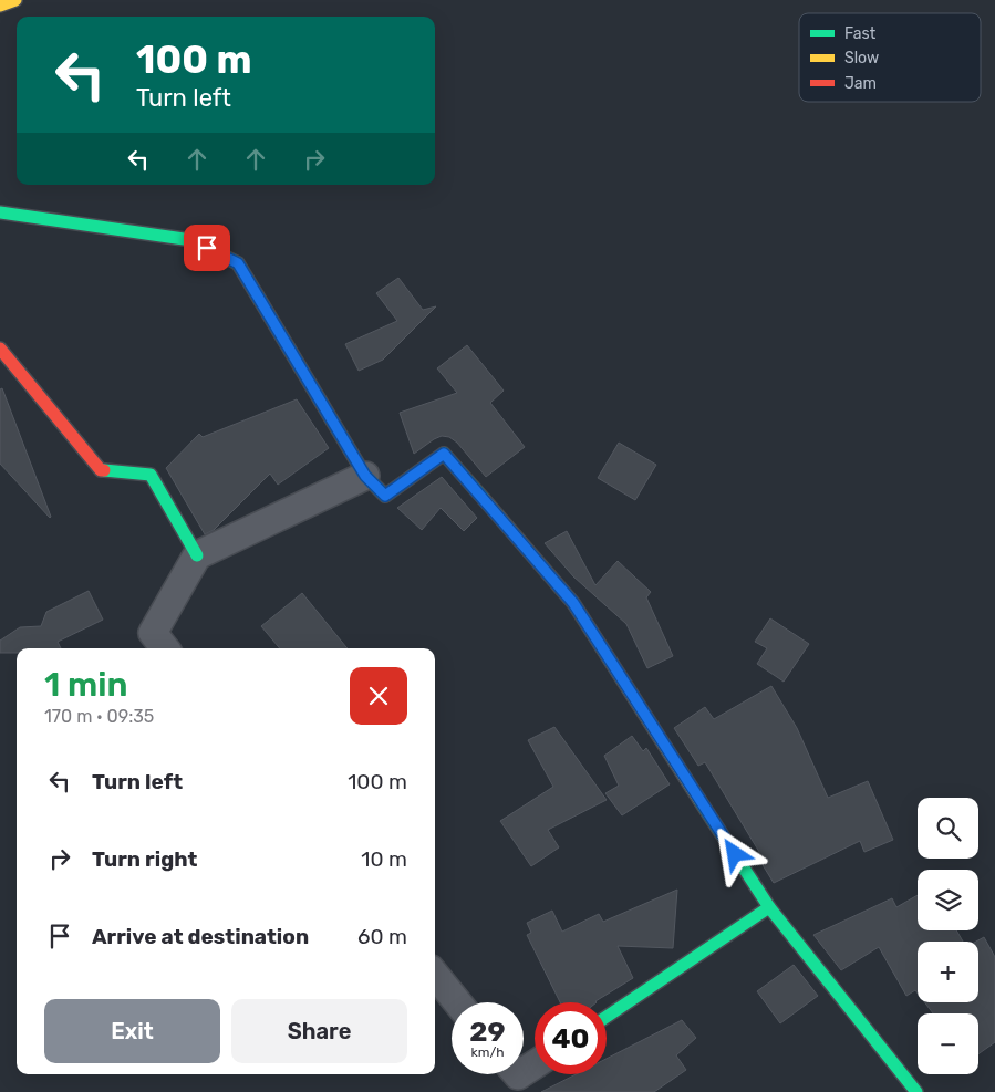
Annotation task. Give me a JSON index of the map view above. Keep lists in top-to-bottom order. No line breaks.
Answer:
{"legend":["Fast","Slow","Jam"],"page":{"turn":["100 m","Turn left"],"heading":["1 min","170 m · 09:35"],"list":[{"name":"Turn left","value":"100 m"},{"name":"Turn right","value":"10 m"},{"name":"Arrive at destination","value":"60 m"}],"map_buttons":["+","−"],"buttons":["Exit","Share"],"speed":"29 km/h","limit":"40"}}
